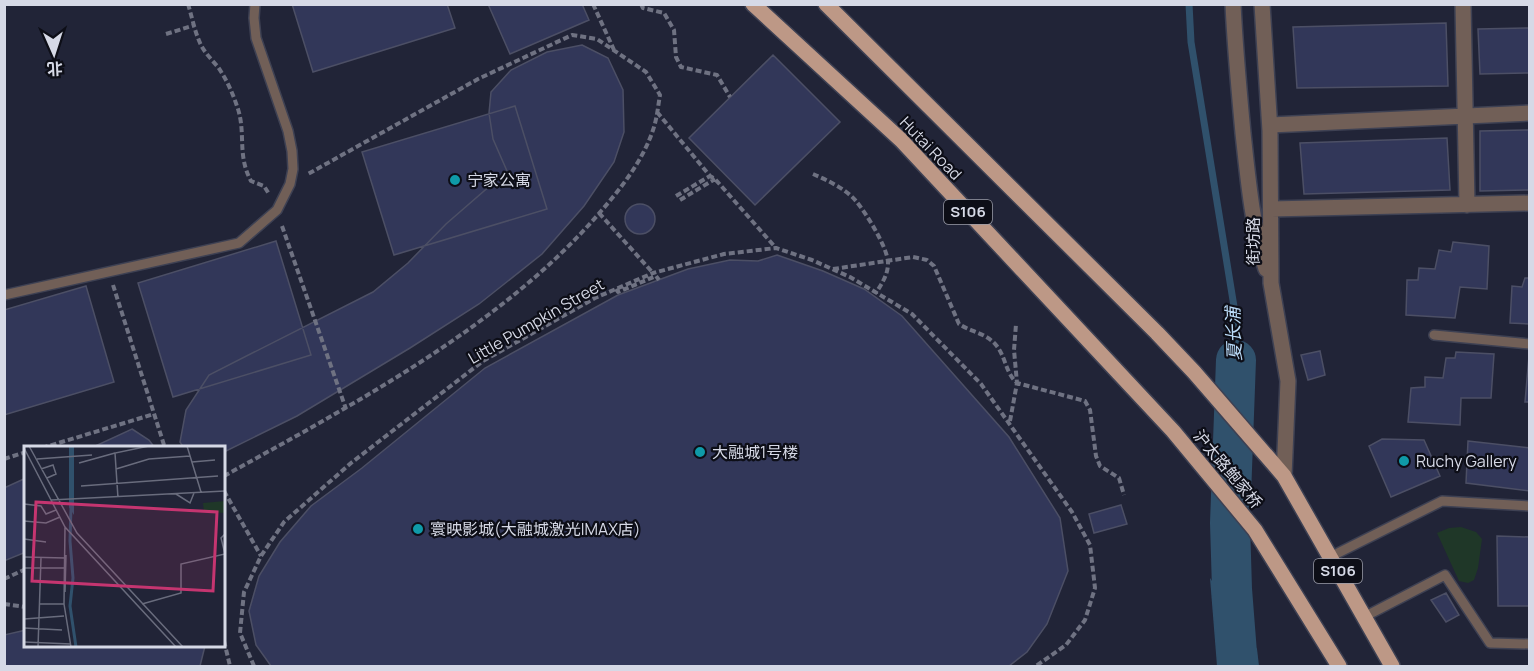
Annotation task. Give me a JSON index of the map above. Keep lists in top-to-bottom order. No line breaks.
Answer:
{"streets":{"main road":["Hutai Road","S106","沪太路鲍家桥"],"street":["街坊路"],"path":["Little Pumpkin Street"]},"crossings":[["Hutai Road","S106"],["Hutai Road","街坊路"],["Hutai Road","沪太路鲍家桥"],["S106","街坊路"]],"water":["夏长浦"],"places":["宁家公寓","大融城1号楼","Ruchy Gallery","寰映影城(大融城激光IMAX店)"],"north":"bottom"}
